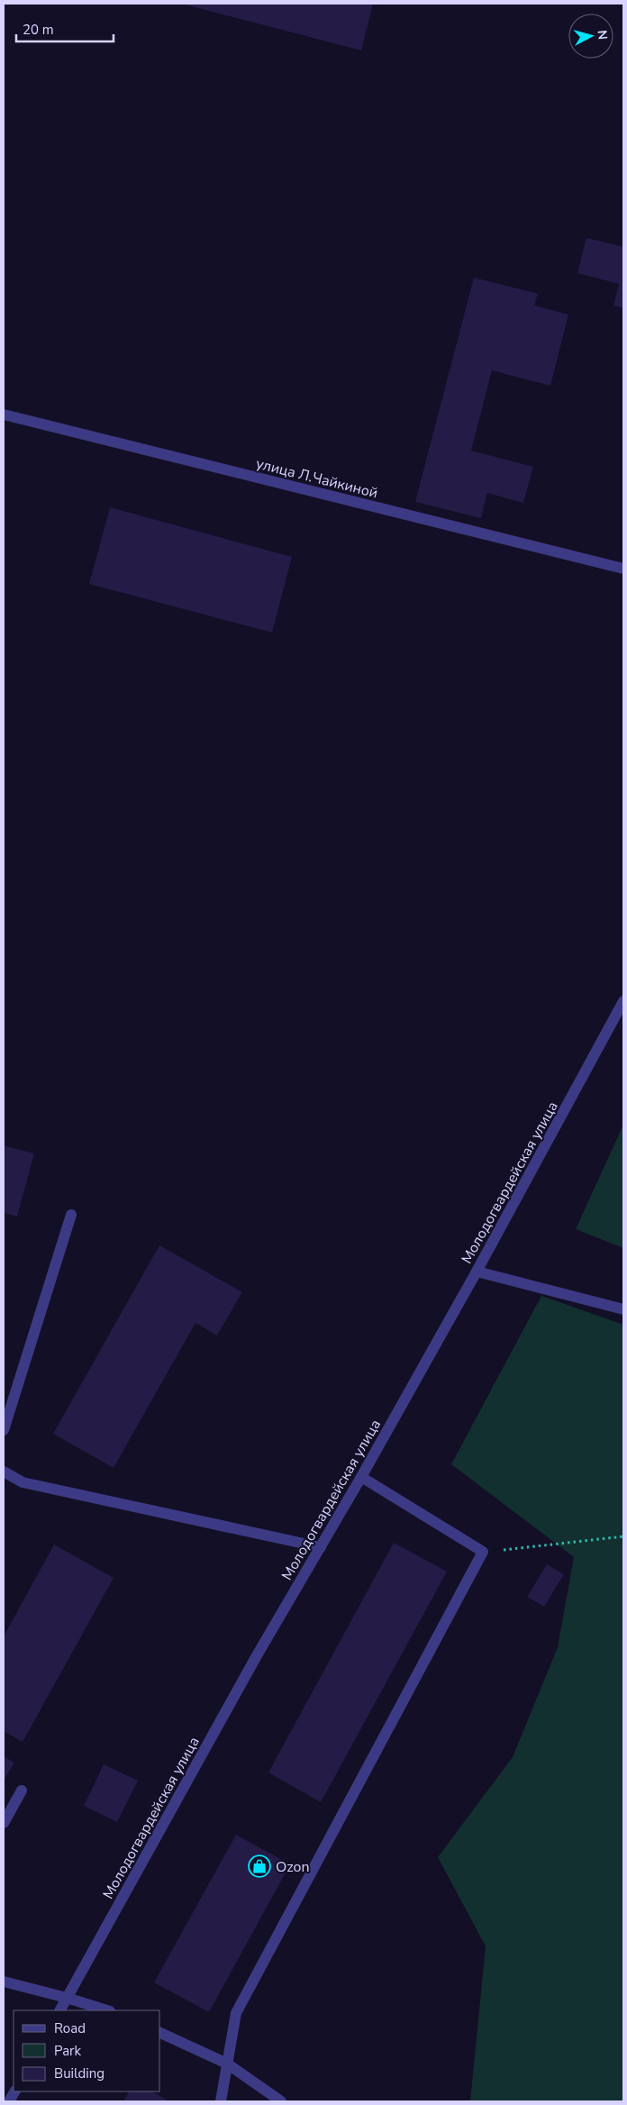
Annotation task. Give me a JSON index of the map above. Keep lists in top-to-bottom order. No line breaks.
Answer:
{"streets":{"street":["улица Л.Чайкиной","Молодогвардейская улица"]},"places":{"shop":["Ozon"]},"legend":["Road","Park","Building"],"scale_bar":"20 m","north":"right"}
